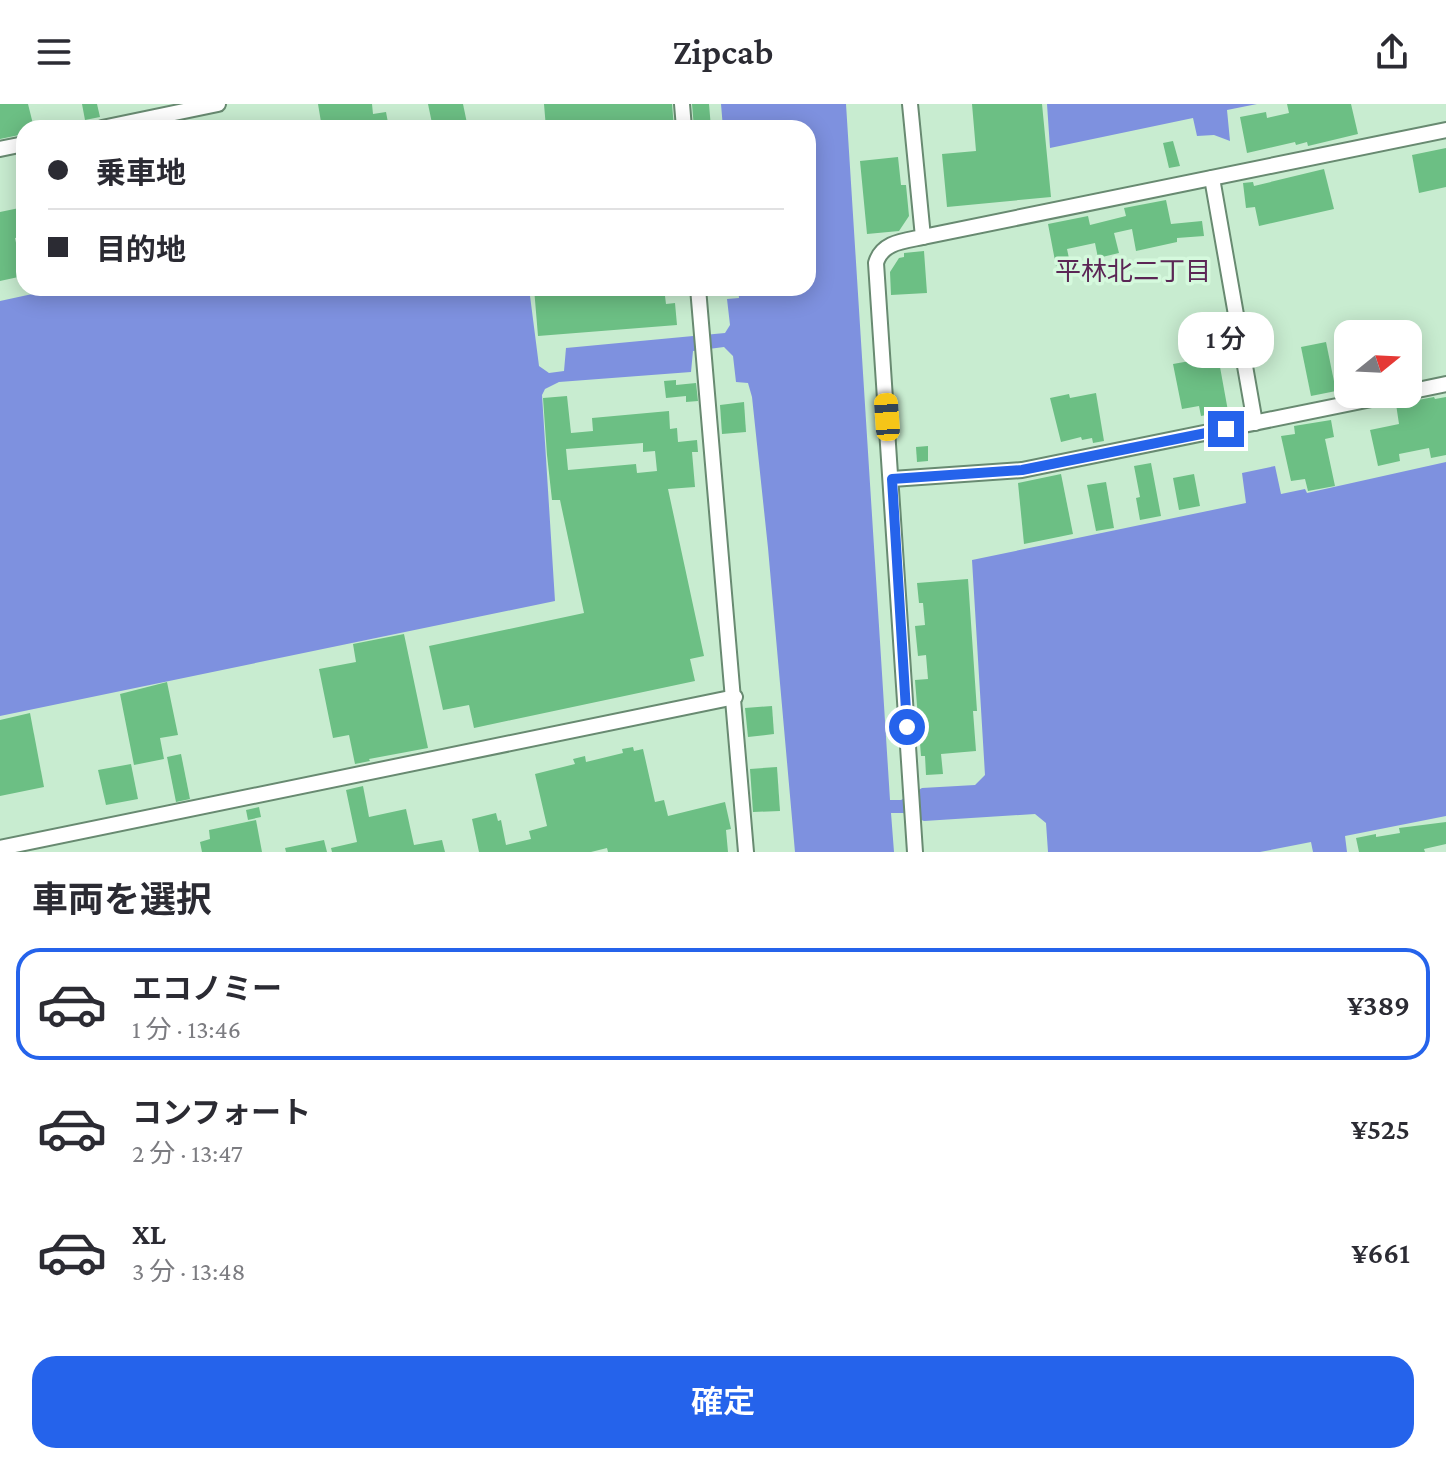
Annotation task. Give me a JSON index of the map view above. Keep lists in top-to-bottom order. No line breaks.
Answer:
{"districts":["平林北二丁目"],"north":"right","page":{"header":"Zipcab","banner":["乗車地","目的地"],"bubble":"1 分","heading":"車両を選択","list":[{"name":"エコノミー","note":"1 分 · 13:46","value":"¥389"},{"name":"コンフォート","note":"2 分 · 13:47","value":"¥525"},{"name":"XL","note":"3 分 · 13:48","value":"¥661"}],"buttons":"確定"}}
